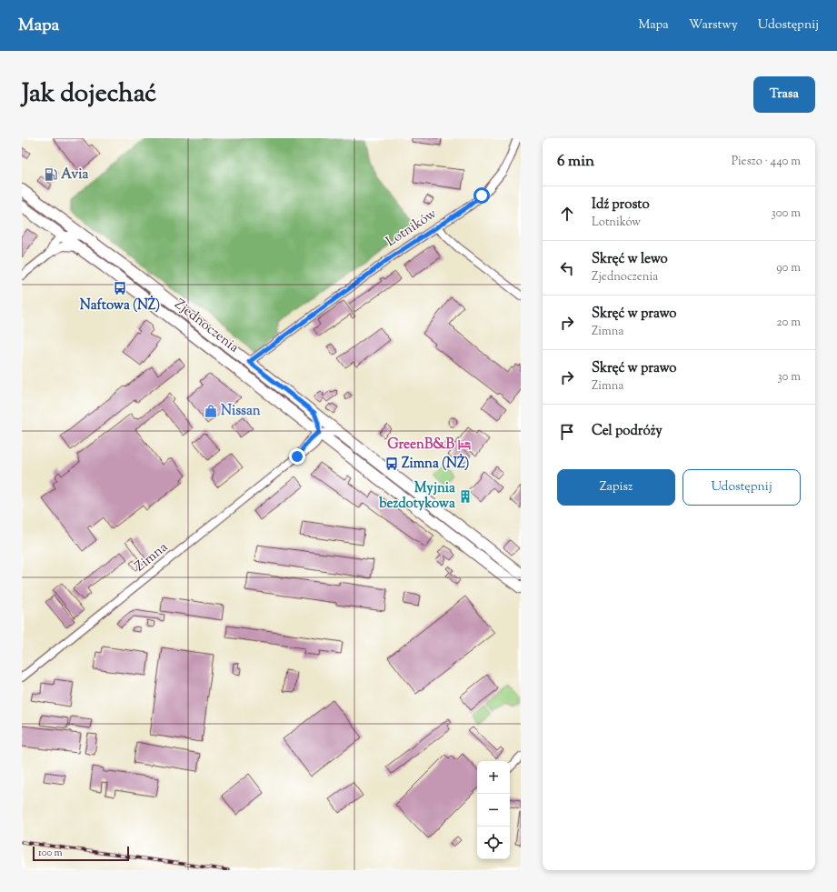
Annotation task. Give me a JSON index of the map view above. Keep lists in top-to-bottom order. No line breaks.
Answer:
{"streets":{"main road":["Zjednoczenia"],"street":["Lotników","Zimna"]},"crossings":[["Lotników","Zjednoczenia"],["Zjednoczenia","Zimna"]],"places":{"fuel station":["Avia"],"bus stop":["Naftowa (NŻ)","Zimna (NŻ)"],"shop":["Nissan"],"hotel":["GreenB&B"],"building":["Myjnia bezdotykowa"]},"scale_bar":"100 m","page":{"header":"Mapa","nav":["Mapa","Warstwy","Udostępnij"],"title":"Jak dojechać","buttons":["Trasa",["Zapisz","Udostępnij"]],"heading":["6 min","Pieszo · 440 m"],"list":[["Idź prosto","Lotników","300 m"],["Skręć w lewo","Zjednoczenia","90 m"],["Skręć w prawo","Zimna","20 m"],["Skręć w prawo","Zimna","30 m"],"Cel podróży"],"map_buttons":["+","−"],"scale":"100 m"}}
